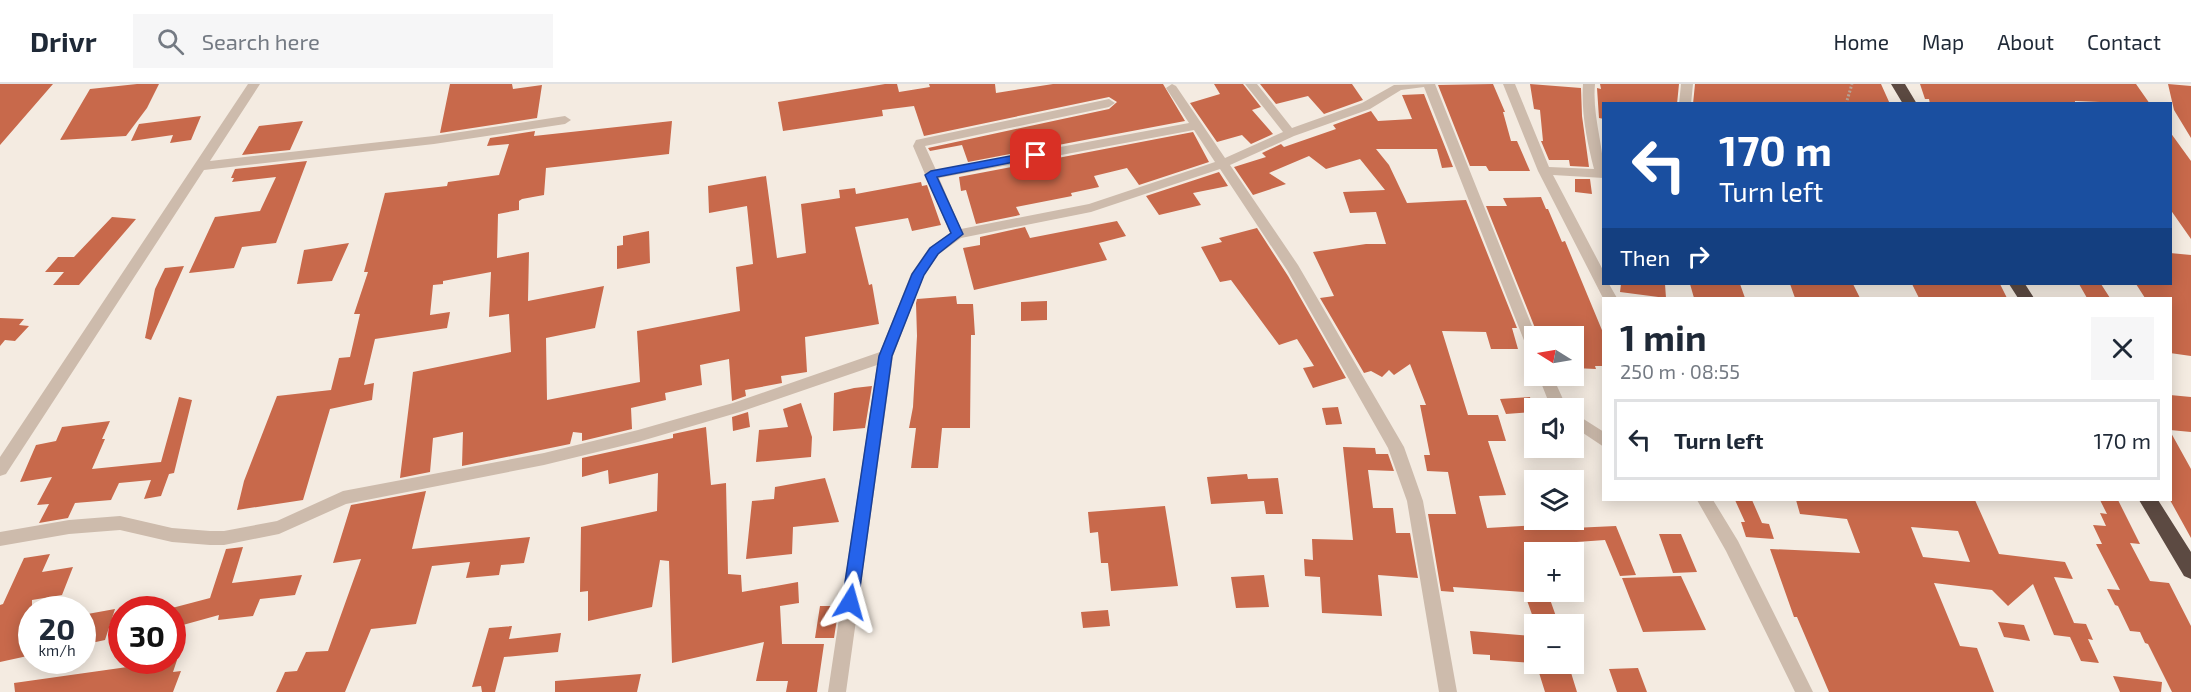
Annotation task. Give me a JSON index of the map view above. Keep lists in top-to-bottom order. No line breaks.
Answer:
{"north":"left","page":{"header":"Drivr","search":"Search here","nav":["Home","Map","About","Contact"],"turn":["170 m","Turn left"],"then":"Then","heading":["1 min","250 m · 08:55"],"map_buttons":["+","−"],"list":[{"name":"Turn left","value":"170 m"}],"speed":"20 km/h","limit":"30"}}
